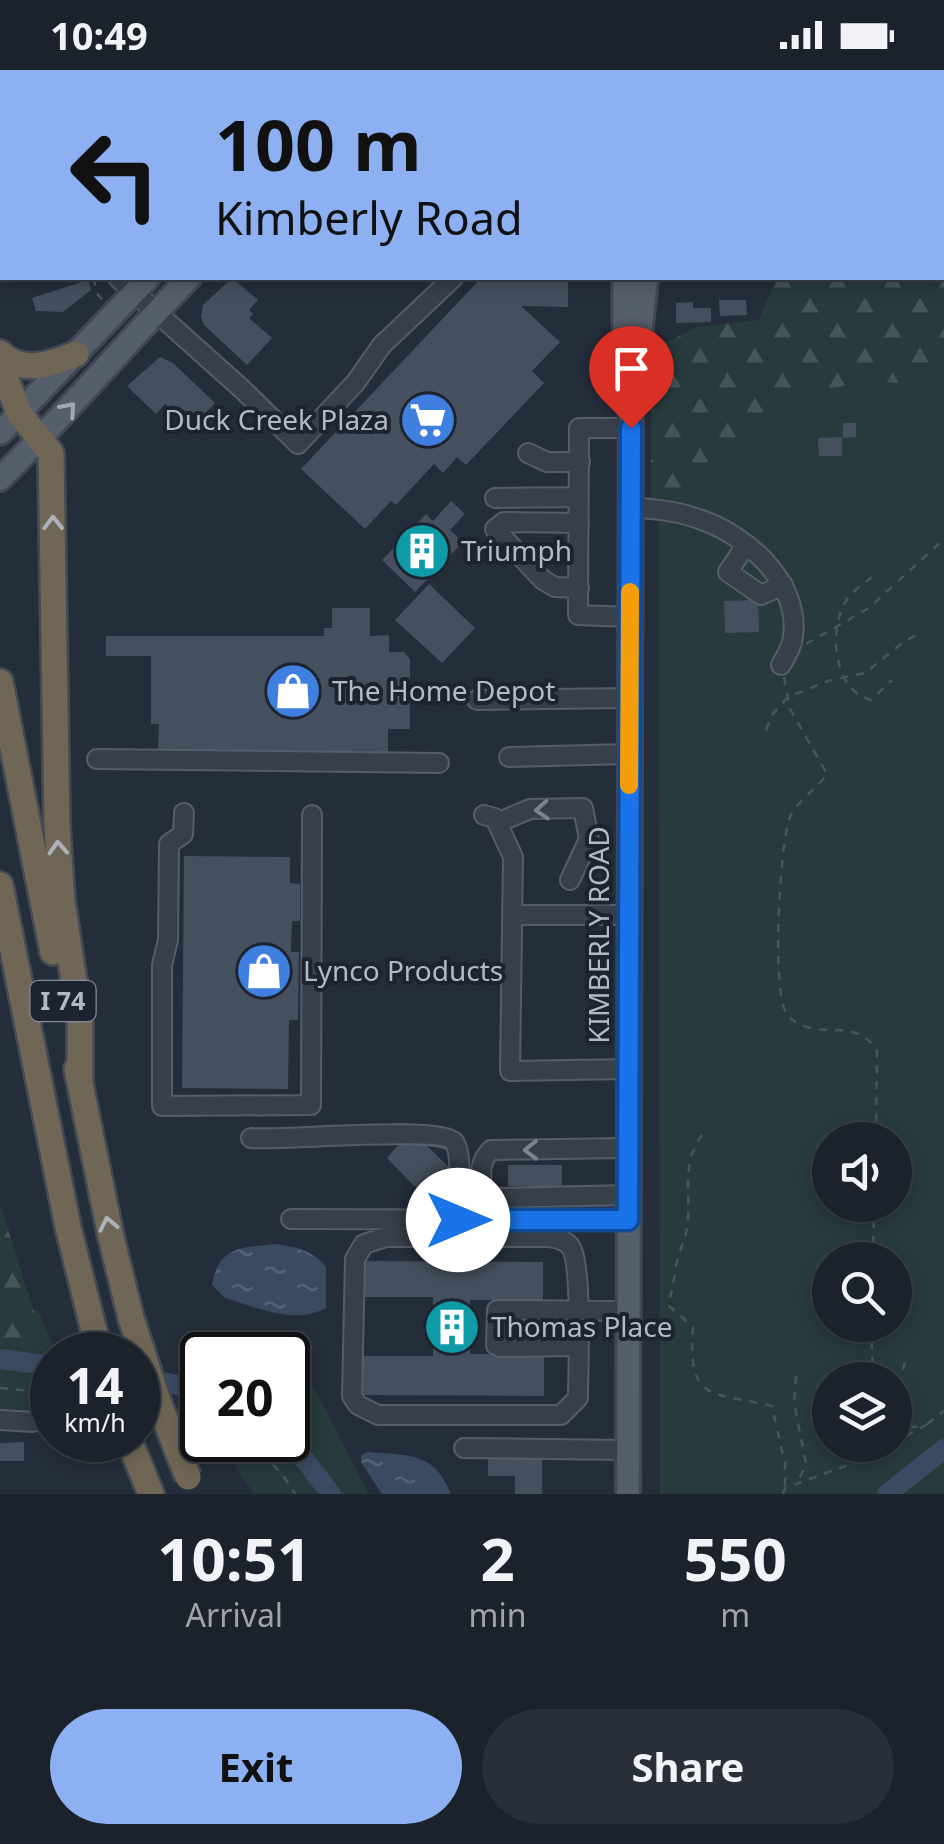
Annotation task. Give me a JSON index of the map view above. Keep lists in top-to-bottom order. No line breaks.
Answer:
{"streets":{"highway":["I 74"],"main road":["KIMBERLY ROAD"]},"places":{"supermarket":["Duck Creek Plaza"],"building":["Triumph","Thomas Place"],"shop":["The Home Depot","Lynco Products"]},"page":{"status":"10:49","turn":["100 m","Kimberly Road"],"speed":"14 km/h","limit":"20","eta":["10:51","Arrival","2","min","550","m"],"buttons":["Exit","Share"]}}
